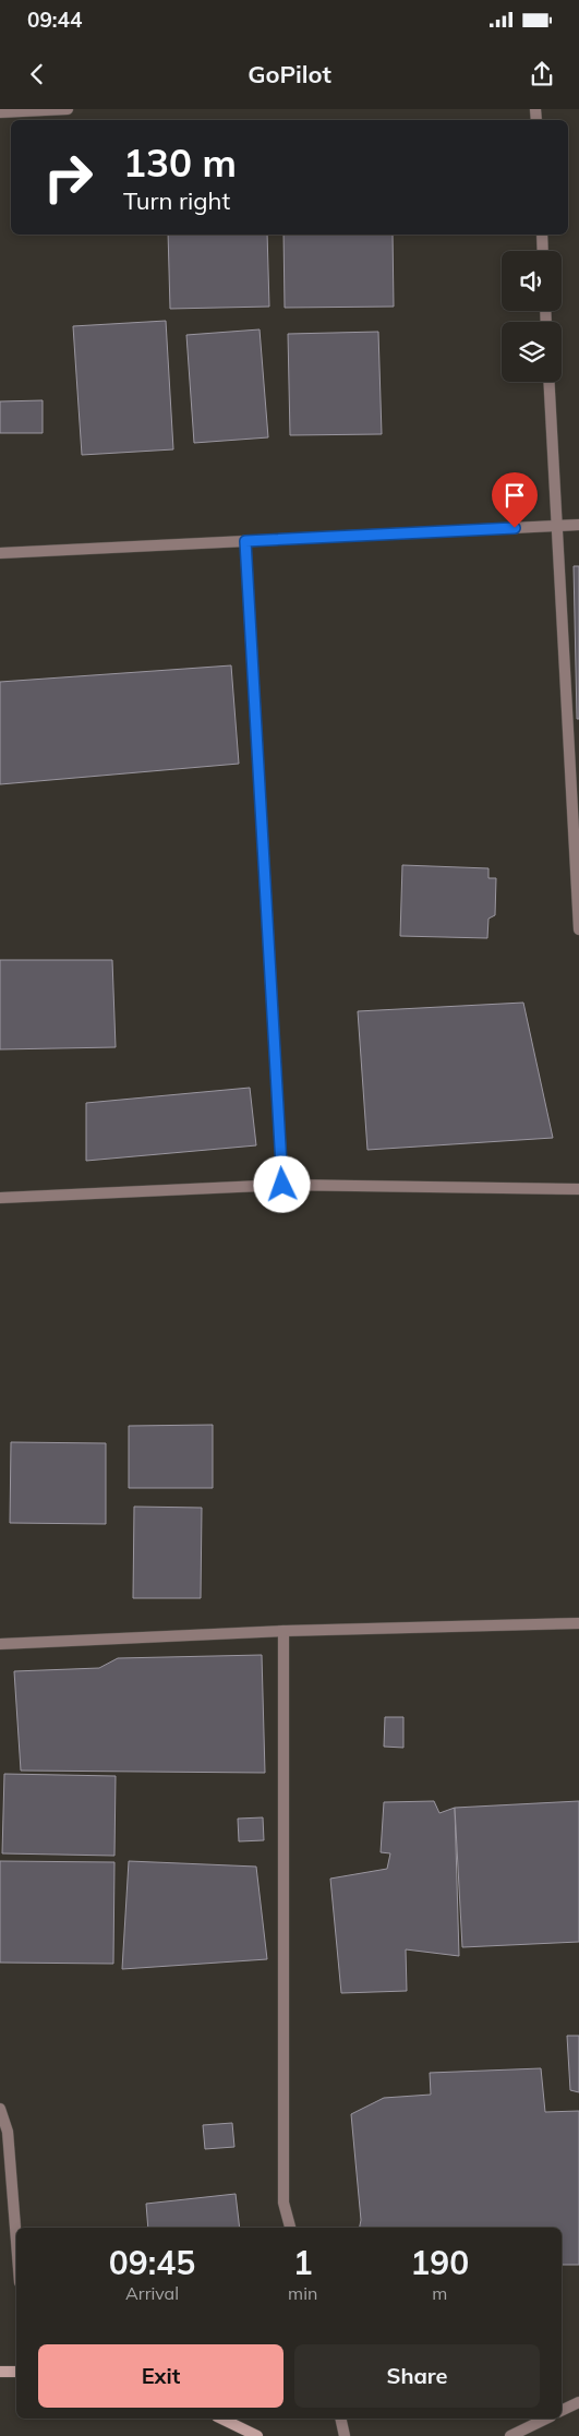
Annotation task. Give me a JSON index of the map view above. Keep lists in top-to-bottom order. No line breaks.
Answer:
{"page":{"status":"09:44","header":"GoPilot","turn":["130 m","Turn right"],"eta":["09:45","Arrival","1","min","190","m"],"buttons":["Exit","Share"]}}
